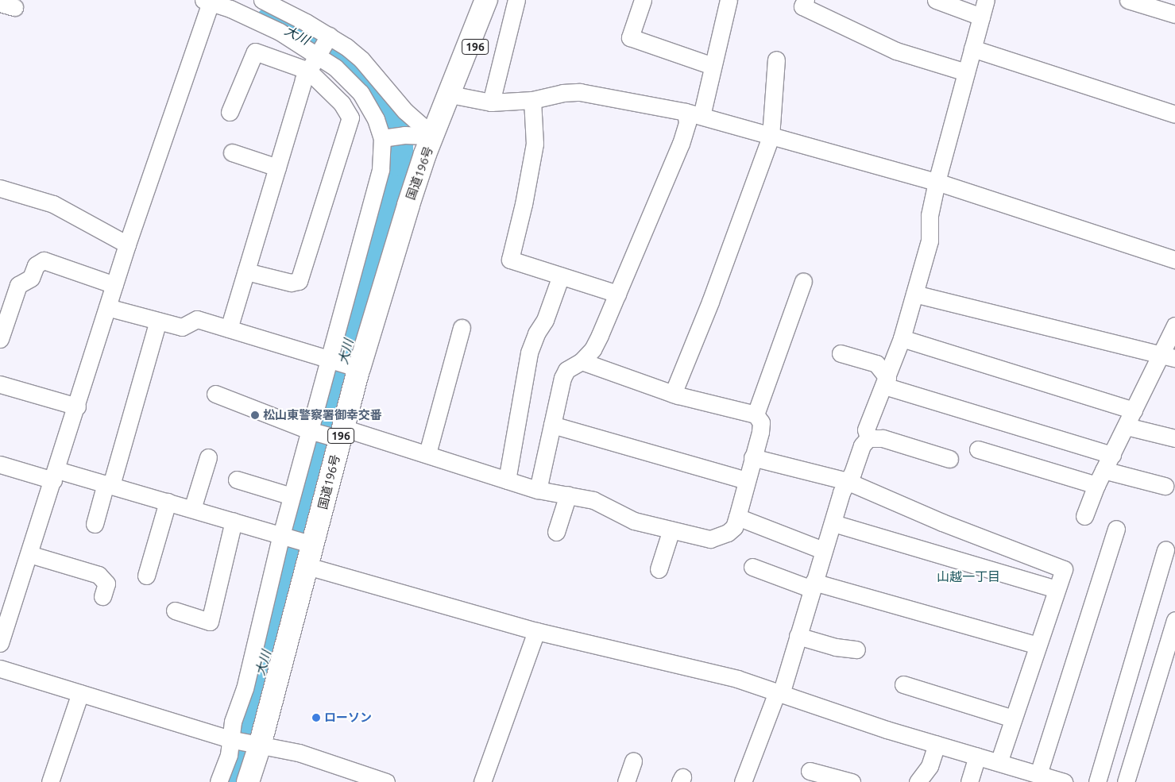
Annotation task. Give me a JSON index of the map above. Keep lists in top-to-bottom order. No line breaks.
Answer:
{"streets":{"highway":["196","国道196号"]},"districts":["山越一丁目"],"water":["大川"],"places":["松山東警察署御幸交番","ローソン"]}
